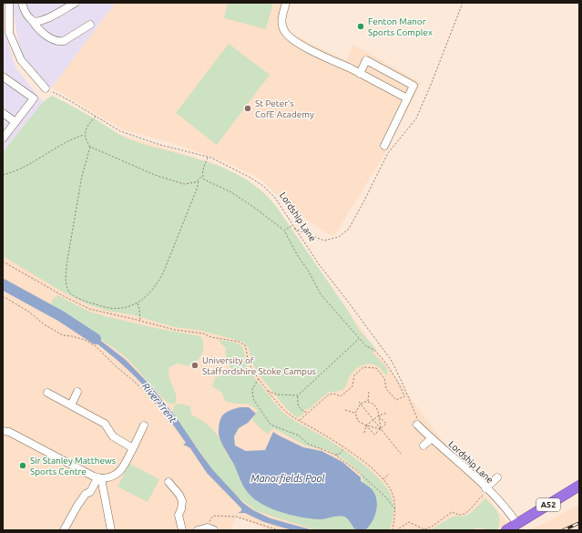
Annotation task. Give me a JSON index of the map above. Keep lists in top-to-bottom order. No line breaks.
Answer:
{"streets":{"highway":["A52"],"street":["Lordship Lane"]},"crossings":[["Lordship Lane","A52"]],"water":["River Trent","Manorfields Pool"],"places":["Fenton Manor Sports Complex","St Peter's CofE Academy","University of Staffordshire Stoke Campus","Sir Stanley Matthews Sports Centre"]}
